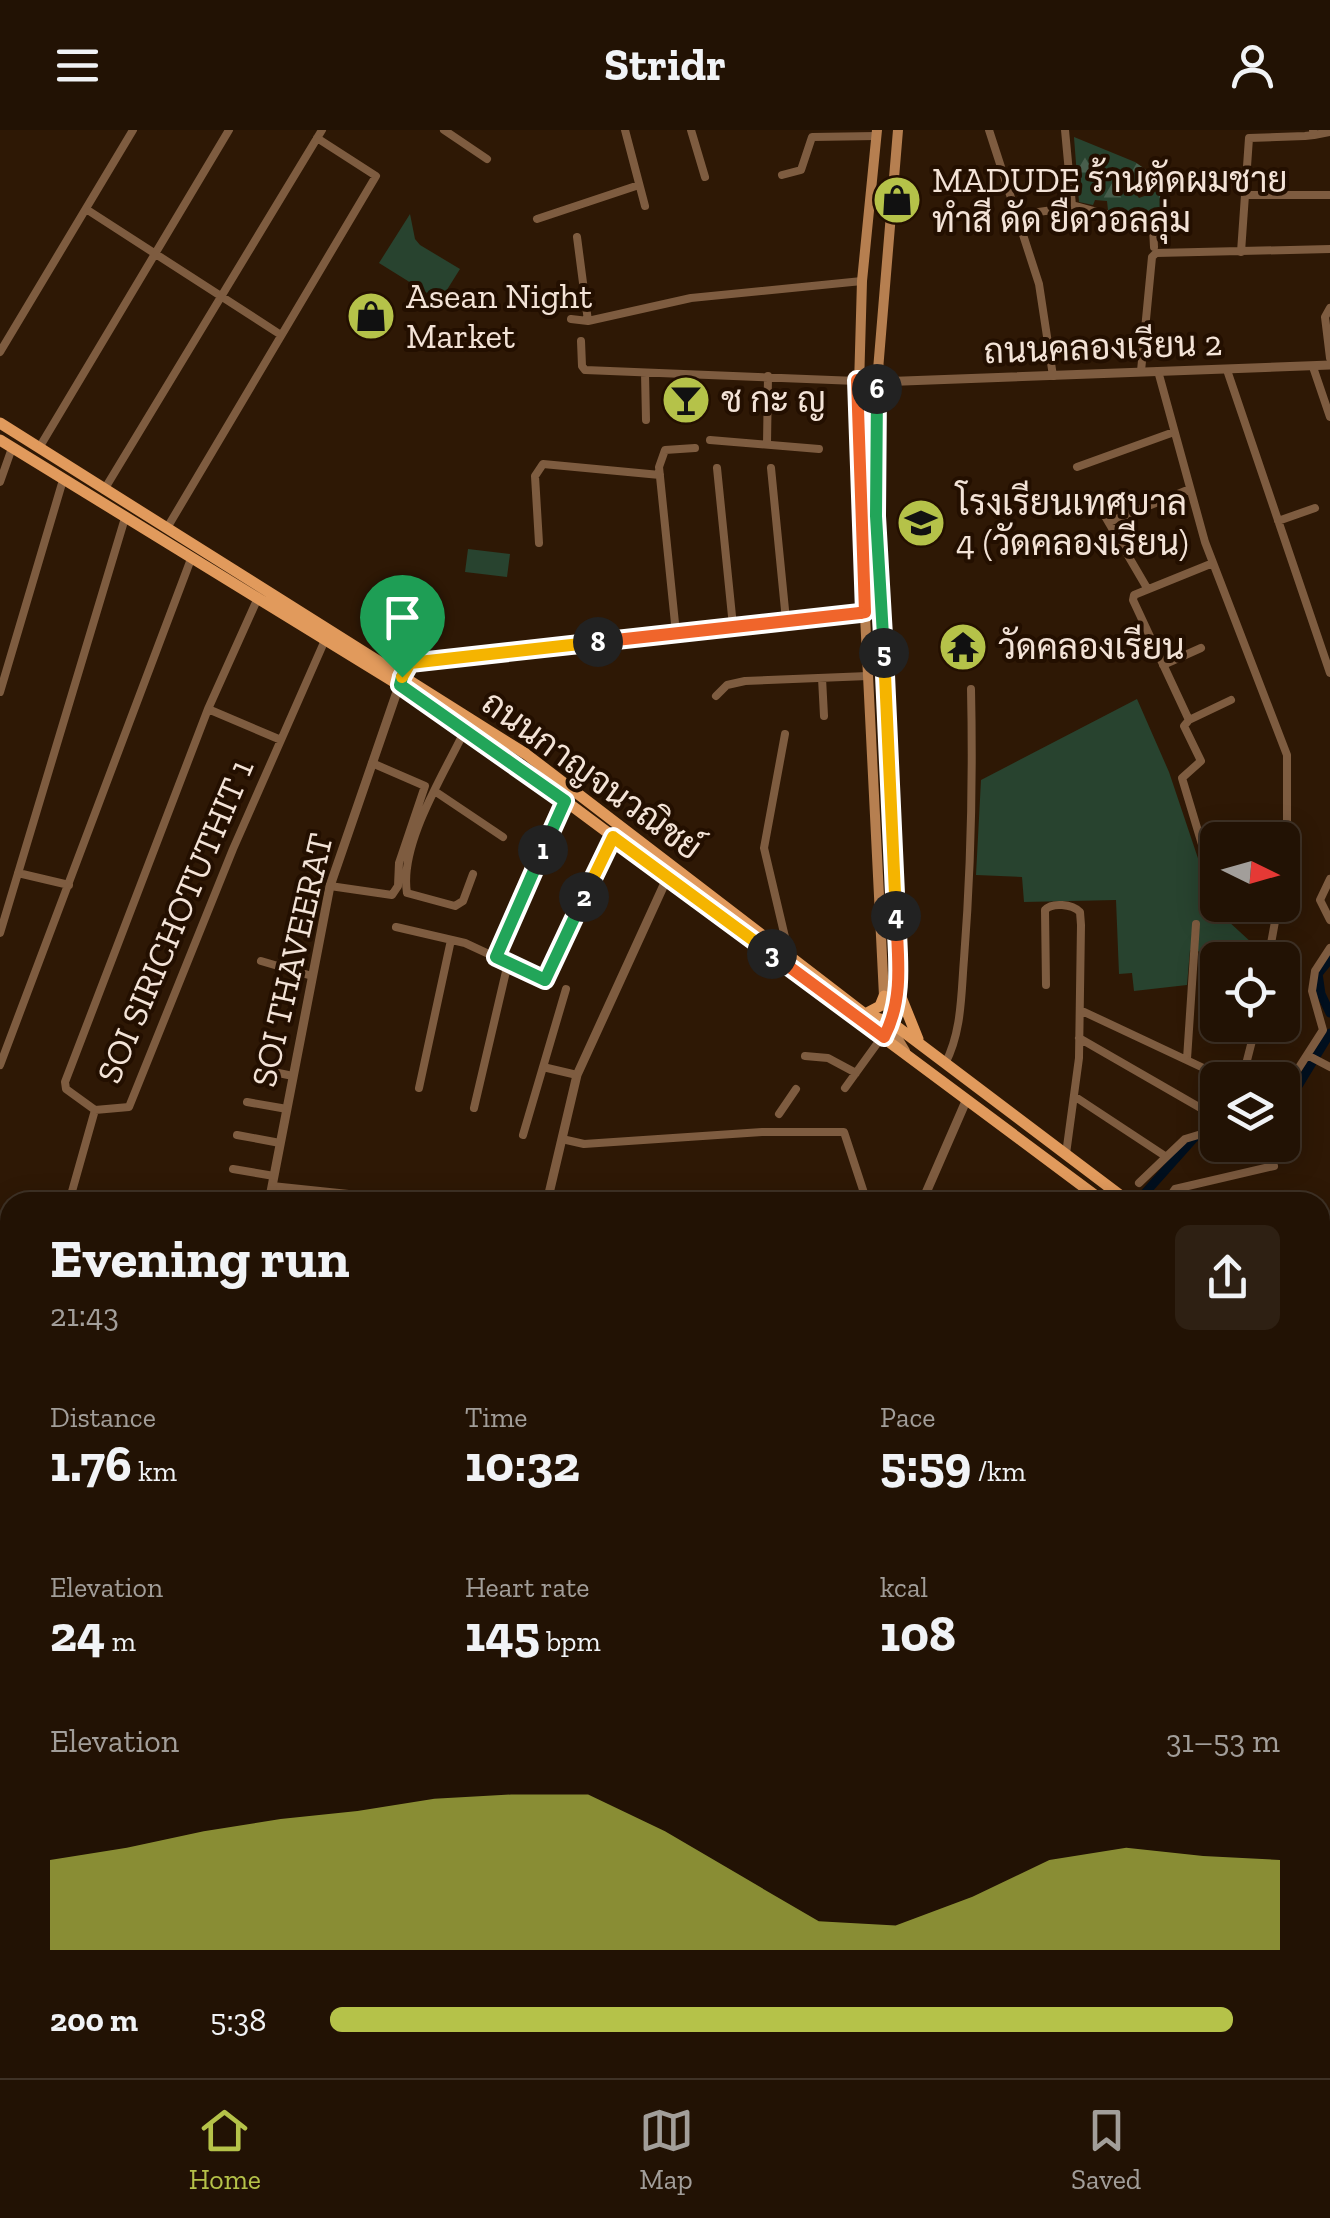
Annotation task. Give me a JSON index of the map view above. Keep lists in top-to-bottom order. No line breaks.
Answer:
{"streets":{"main road":["ถนนกาญจนวณิชย์"],"street":["ถนนคลองเรียน 2","SOI SIRICHOTUTHIT 1","SOI THAVEERAT"]},"crossings":[["ถนนกาญจนวณิชย์","SOI SIRICHOTUTHIT 1"],["ถนนกาญจนวณิชย์","SOI THAVEERAT"]],"places":{"shop":["MADUDE ร้านตัดผมชาย ทำสี ดัด ยืดวอลลุ่ม","Asean Night Market"],"bar":["ช กะ ญ"],"school or university":["โรงเรียนเทศบาล 4 (วัดคลองเรียน)"],"temple":["วัดคลองเรียน"]},"north":"right","page":{"header":"Stridr","pins":["6","8","5","1","2","4","3"],"heading":["Evening run","21:43"],"stats":[["Distance","1.76 km"],["Time","10:32"],["Pace","5:59 /km"],["Elevation","24 m"],["Heart rate","145 bpm"],["kcal","108"]],"chart":["Elevation","31–53 m"],"list":[{"name":"200 m","note":"5:38"}],"tabs":["Home","Map","Saved"]}}
